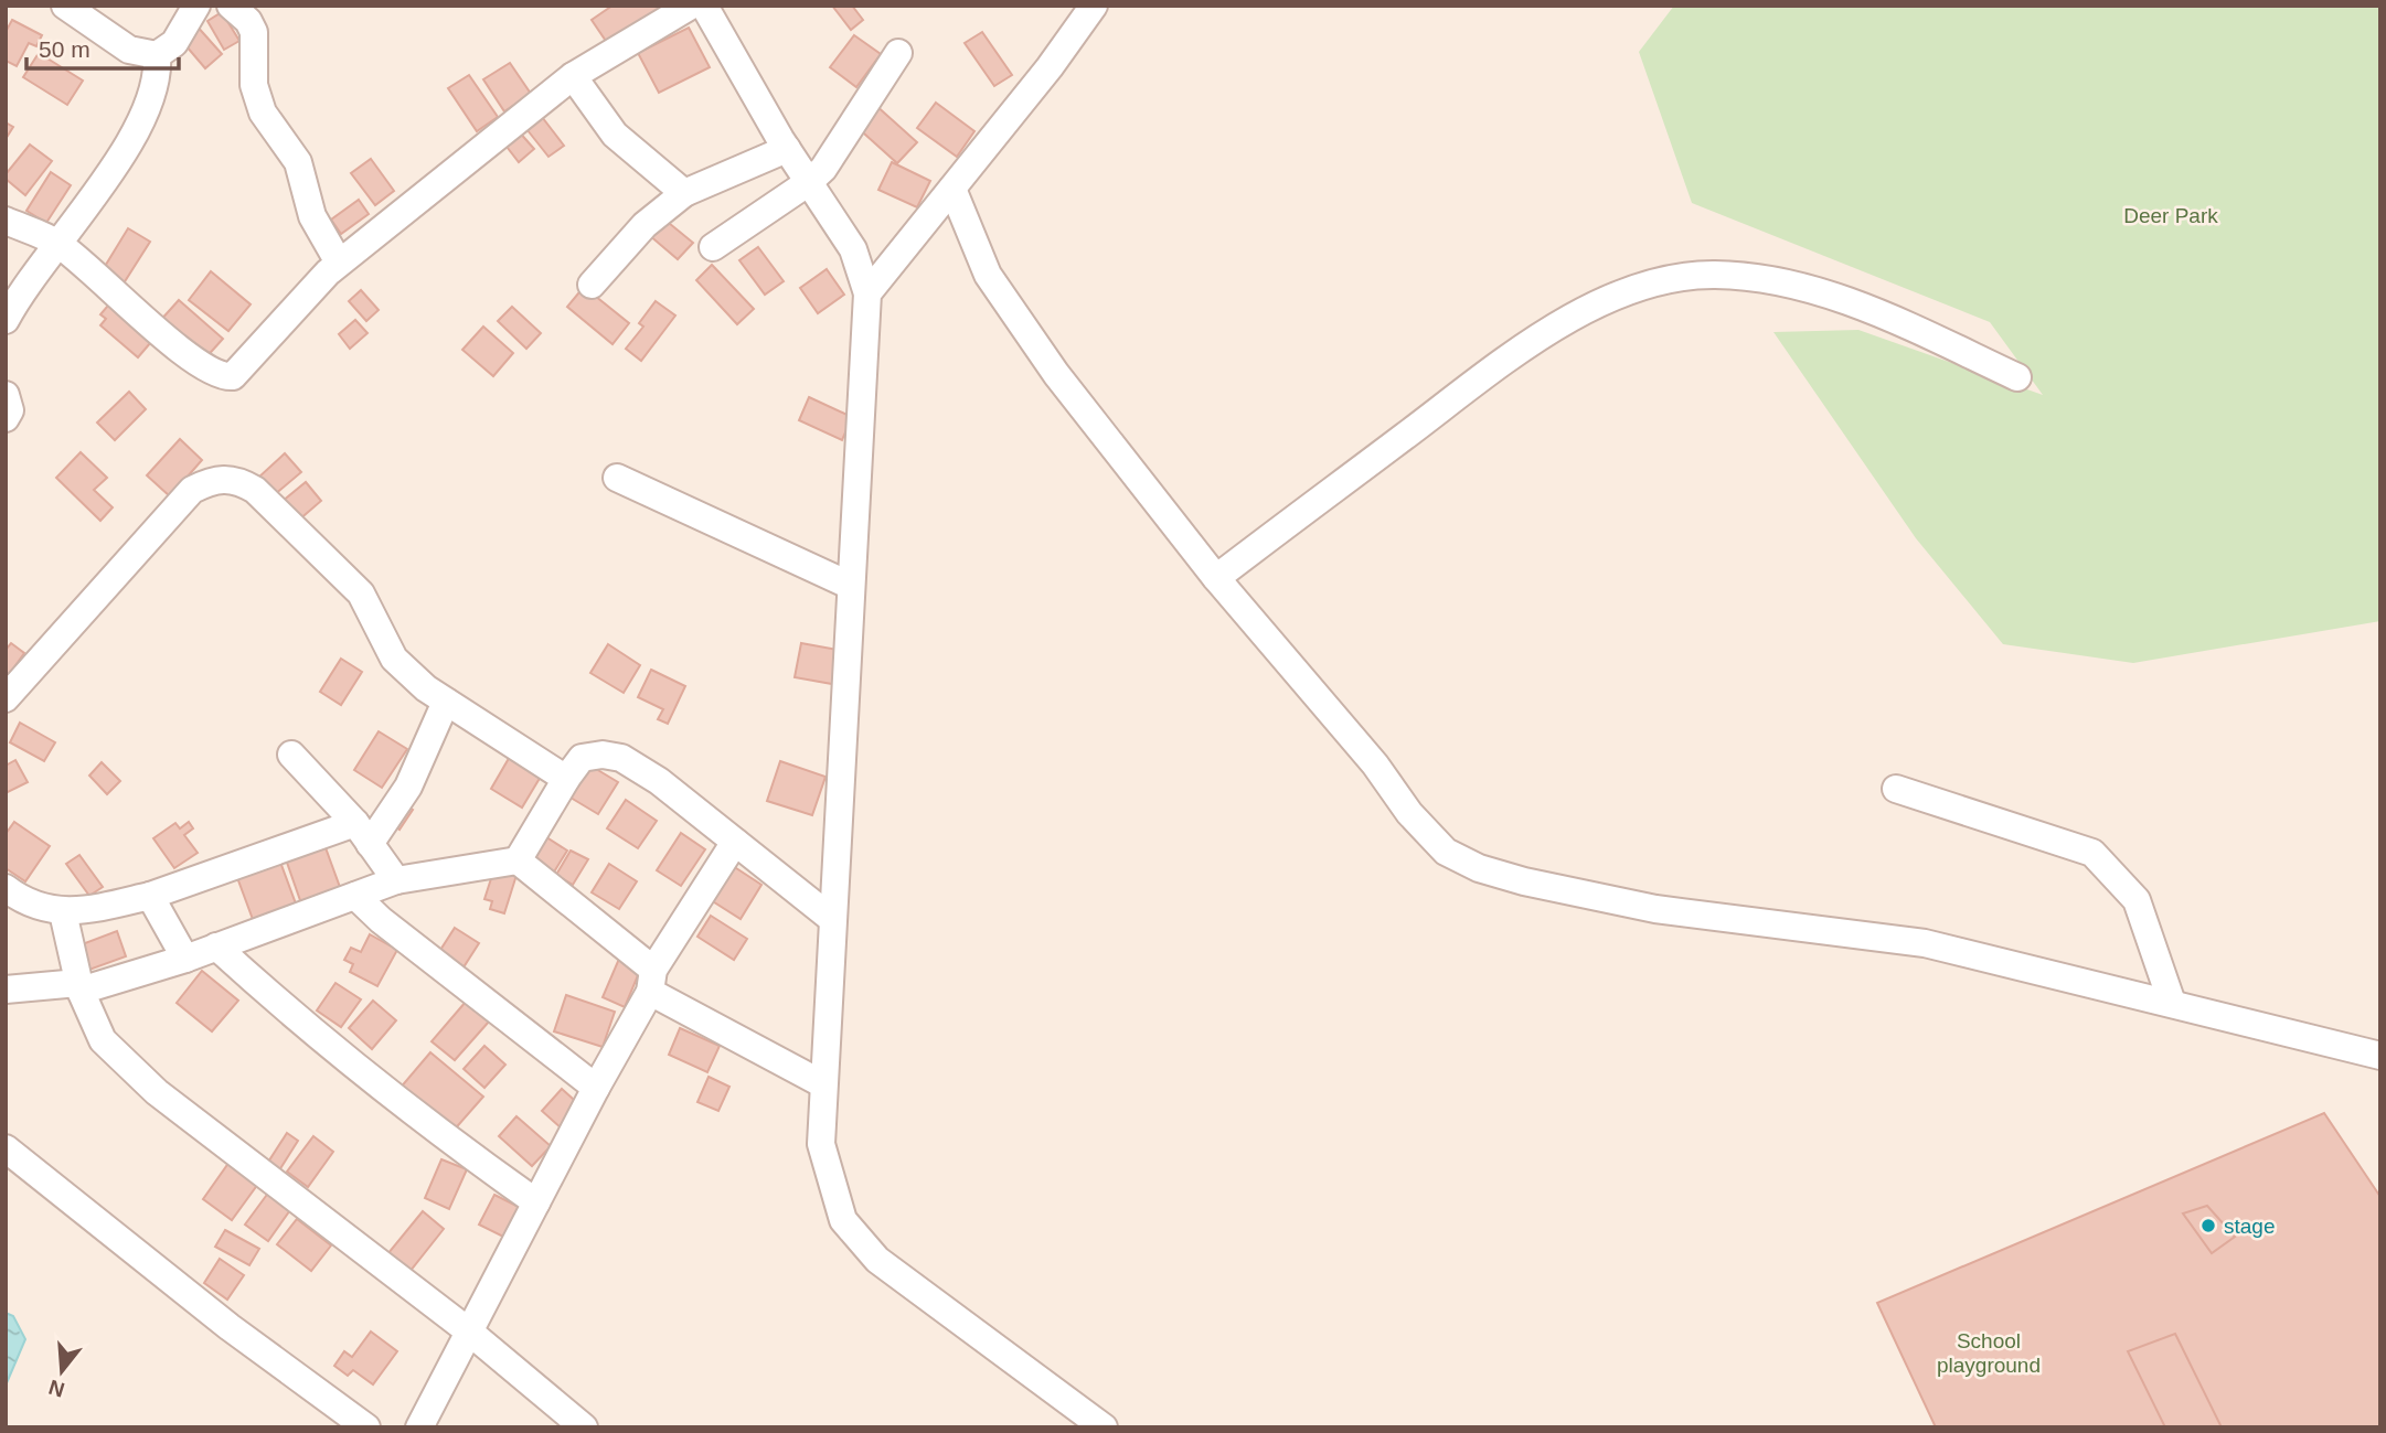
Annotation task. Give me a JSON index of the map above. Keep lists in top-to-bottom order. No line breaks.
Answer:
{"parks":["Deer Park","School playground"],"places":["stage"],"scale_bar":"50 m","north":"bottom"}
